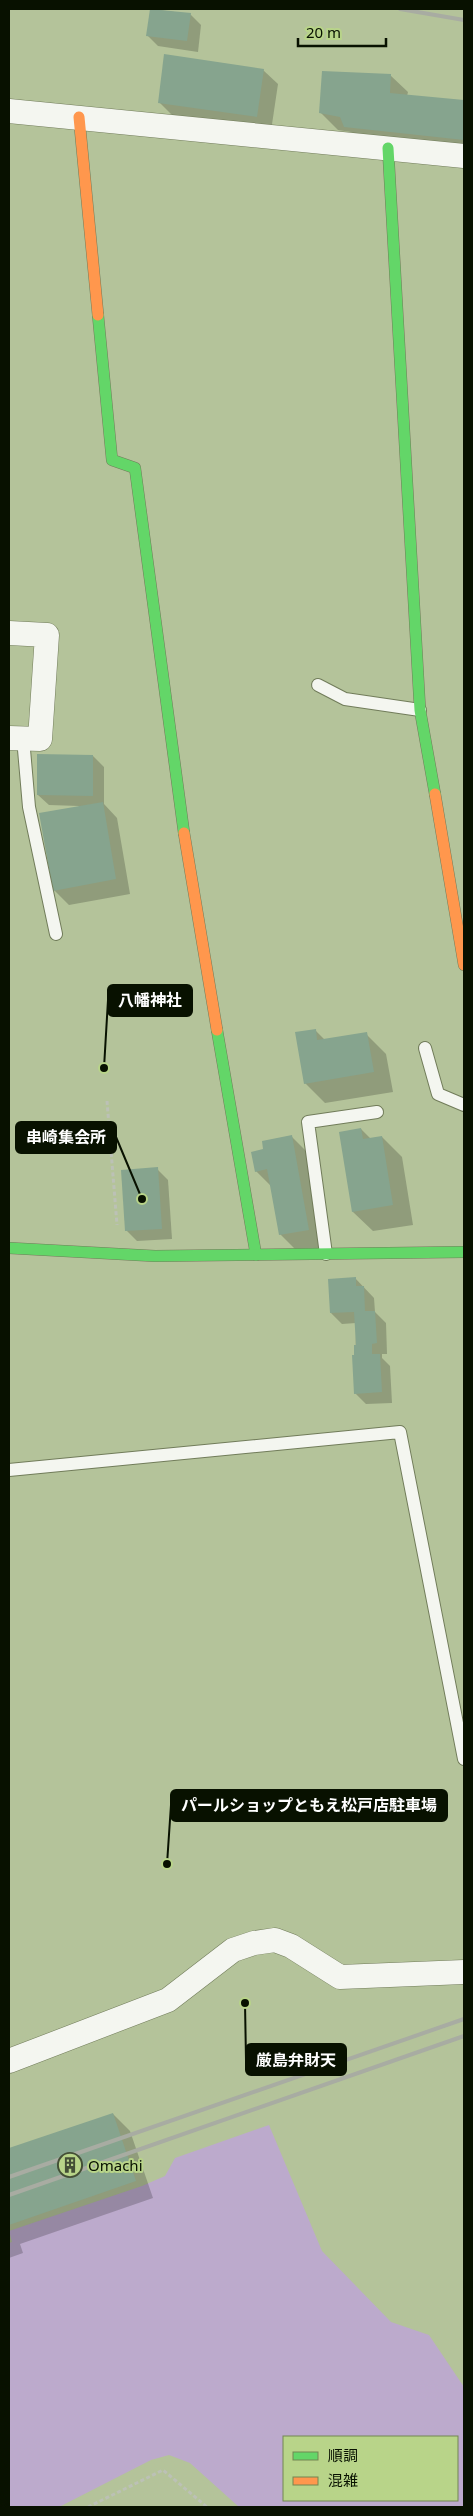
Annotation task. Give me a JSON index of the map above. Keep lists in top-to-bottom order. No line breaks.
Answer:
{"places":{"other":["八幡神社","串崎集会所","パールショップともえ松戸店駐車場","厳島弁財天"],"building":["Omachi"]},"legend":["順調","混雑"],"scale_bar":"20 m"}
